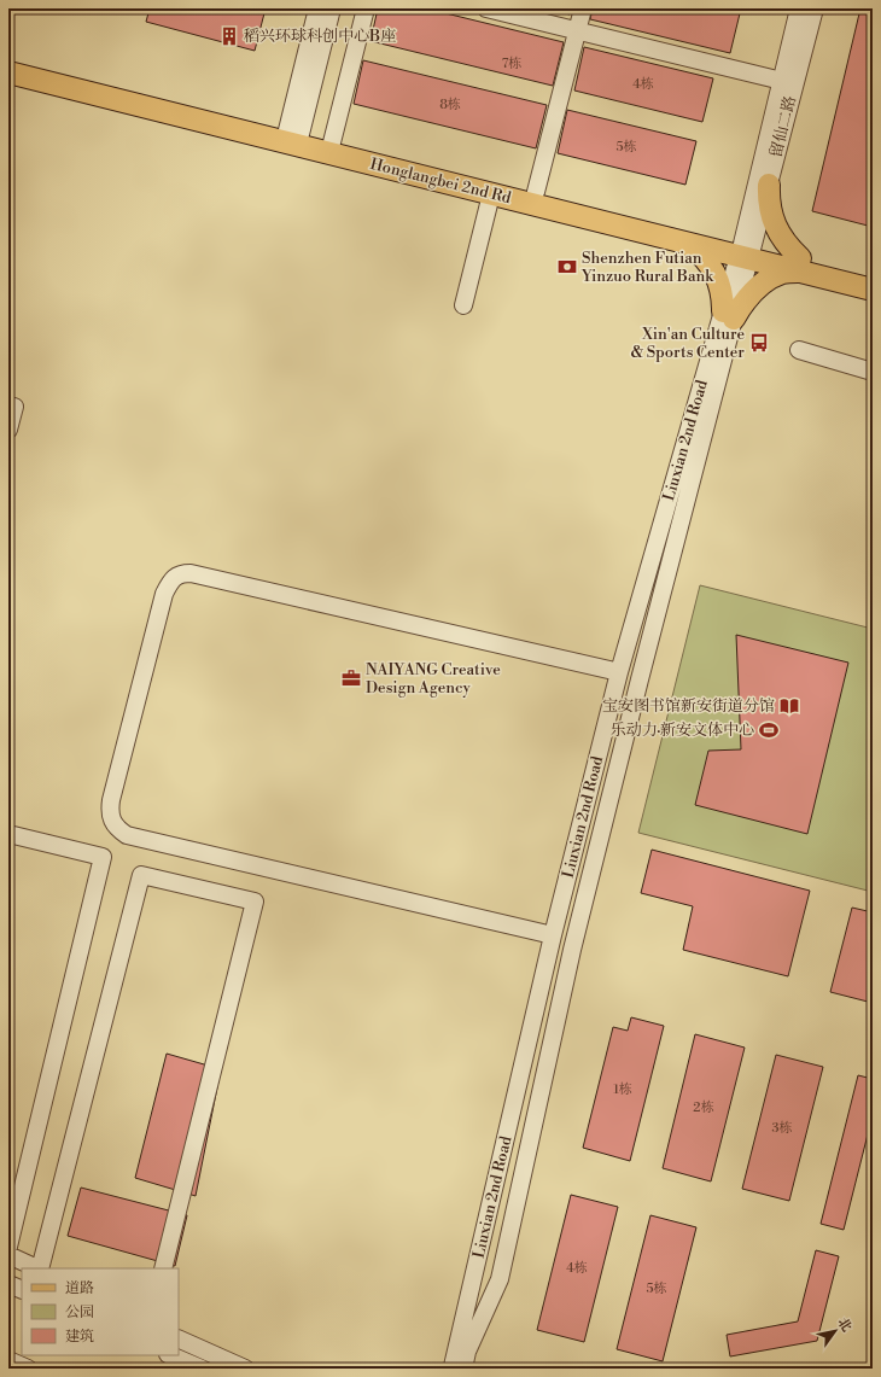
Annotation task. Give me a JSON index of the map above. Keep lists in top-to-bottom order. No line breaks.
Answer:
{"streets":{"main road":["Honglangbei 2nd Rd"],"street":["留仙二路","Liuxian 2nd Road"]},"crossings":[["留仙二路","Honglangbei 2nd Rd"],["留仙二路","Liuxian 2nd Road"],["Honglangbei 2nd Rd","Liuxian 2nd Road"]],"places":{"building":["稻兴环球科创中心B座"],"bank":["Shenzhen Futian Yinzuo Rural Bank"],"bus stop":["Xin'an Culture & Sports Center"],"office":["NAIYANG Creative Design Agency"],"library":["宝安图书馆新安街道分馆"],"sports":["乐动力·新安文体中心"]},"house_numbers":["7栋","4栋","8栋","5栋","1栋","2栋","3栋","4栋","5栋"],"legend":["道路","公园","建筑"],"north":"top right"}
